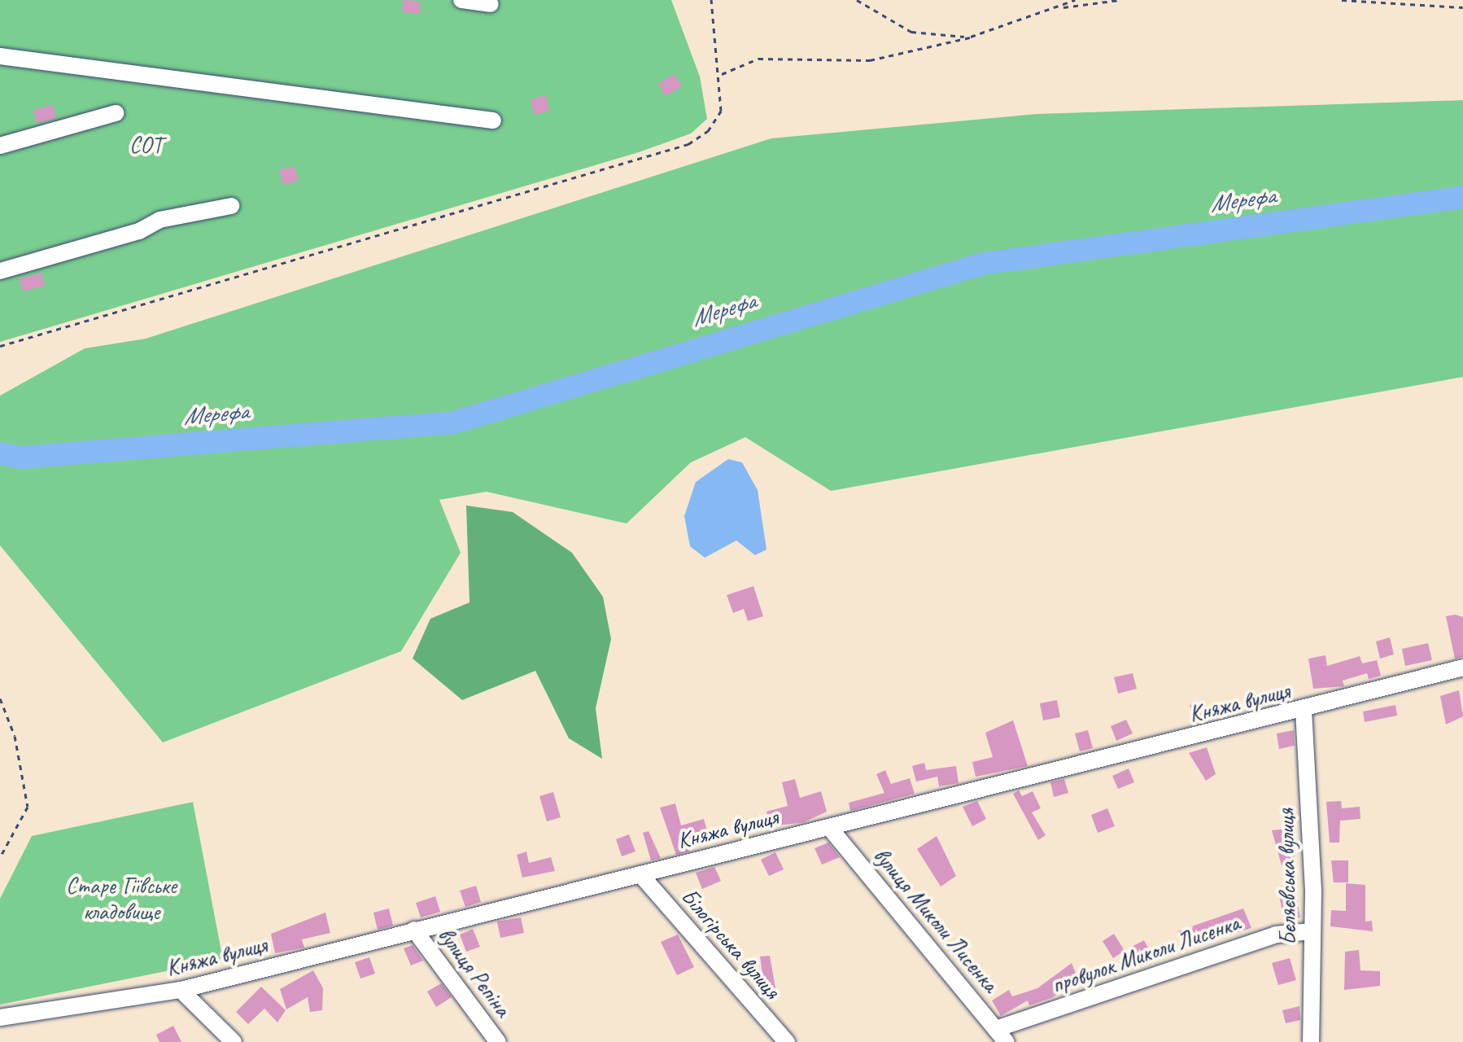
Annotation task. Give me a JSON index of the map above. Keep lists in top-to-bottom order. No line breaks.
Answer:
{"streets":{"street":["Княжа вулиця","Бєляєвська вулиця","вулиця Миколи Лисенка","Білогірська вулиця","провулок Миколи Лисенка","вулиця Рєпіна"]},"crossings":[["Княжа вулиця","Бєляєвська вулиця"],["Княжа вулиця","вулиця Миколи Лисенка"],["Княжа вулиця","Білогірська вулиця"],["Княжа вулиця","вулиця Рєпіна"],["Бєляєвська вулиця","провулок Миколи Лисенка"],["вулиця Миколи Лисенка","провулок Миколи Лисенка"]],"water":["Мерефа"],"parks":["СОТ","Старе Гіївське кладовище"]}
